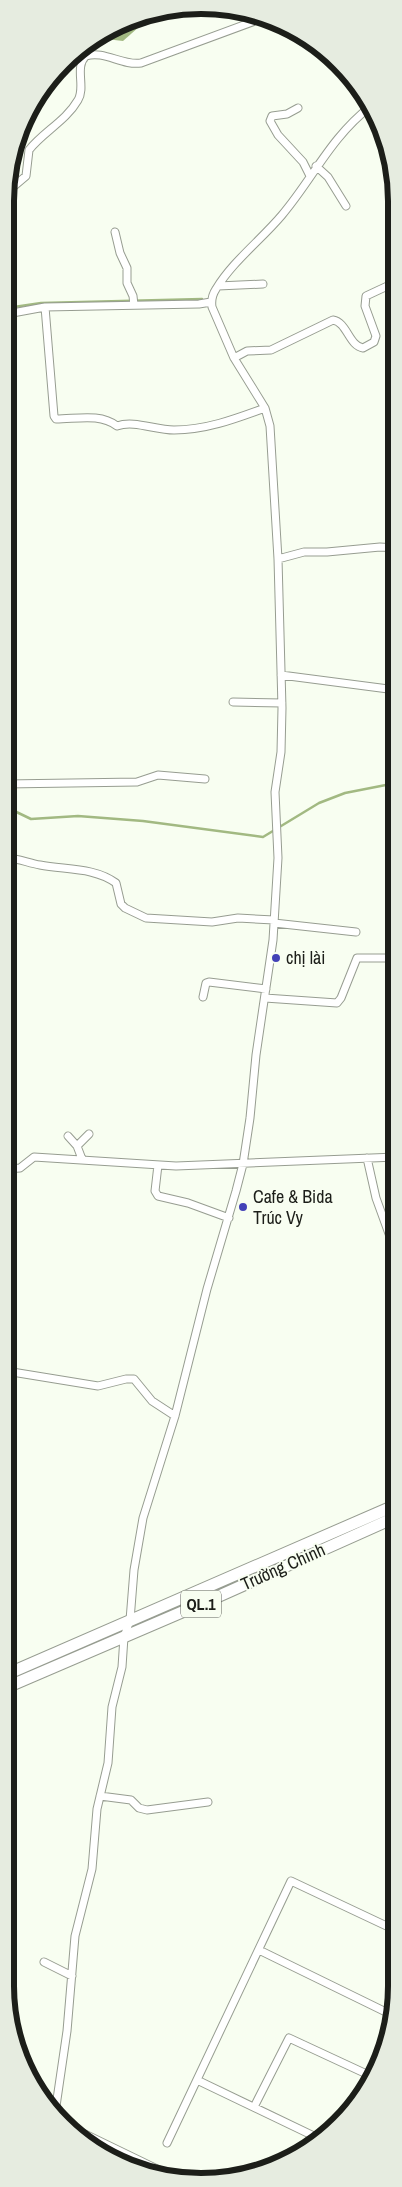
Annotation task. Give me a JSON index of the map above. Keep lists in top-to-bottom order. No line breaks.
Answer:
{"streets":{"main road":["Trường Chinh","QL.1"]},"places":["chị lài","Cafe & Bida Trúc Vy"]}
